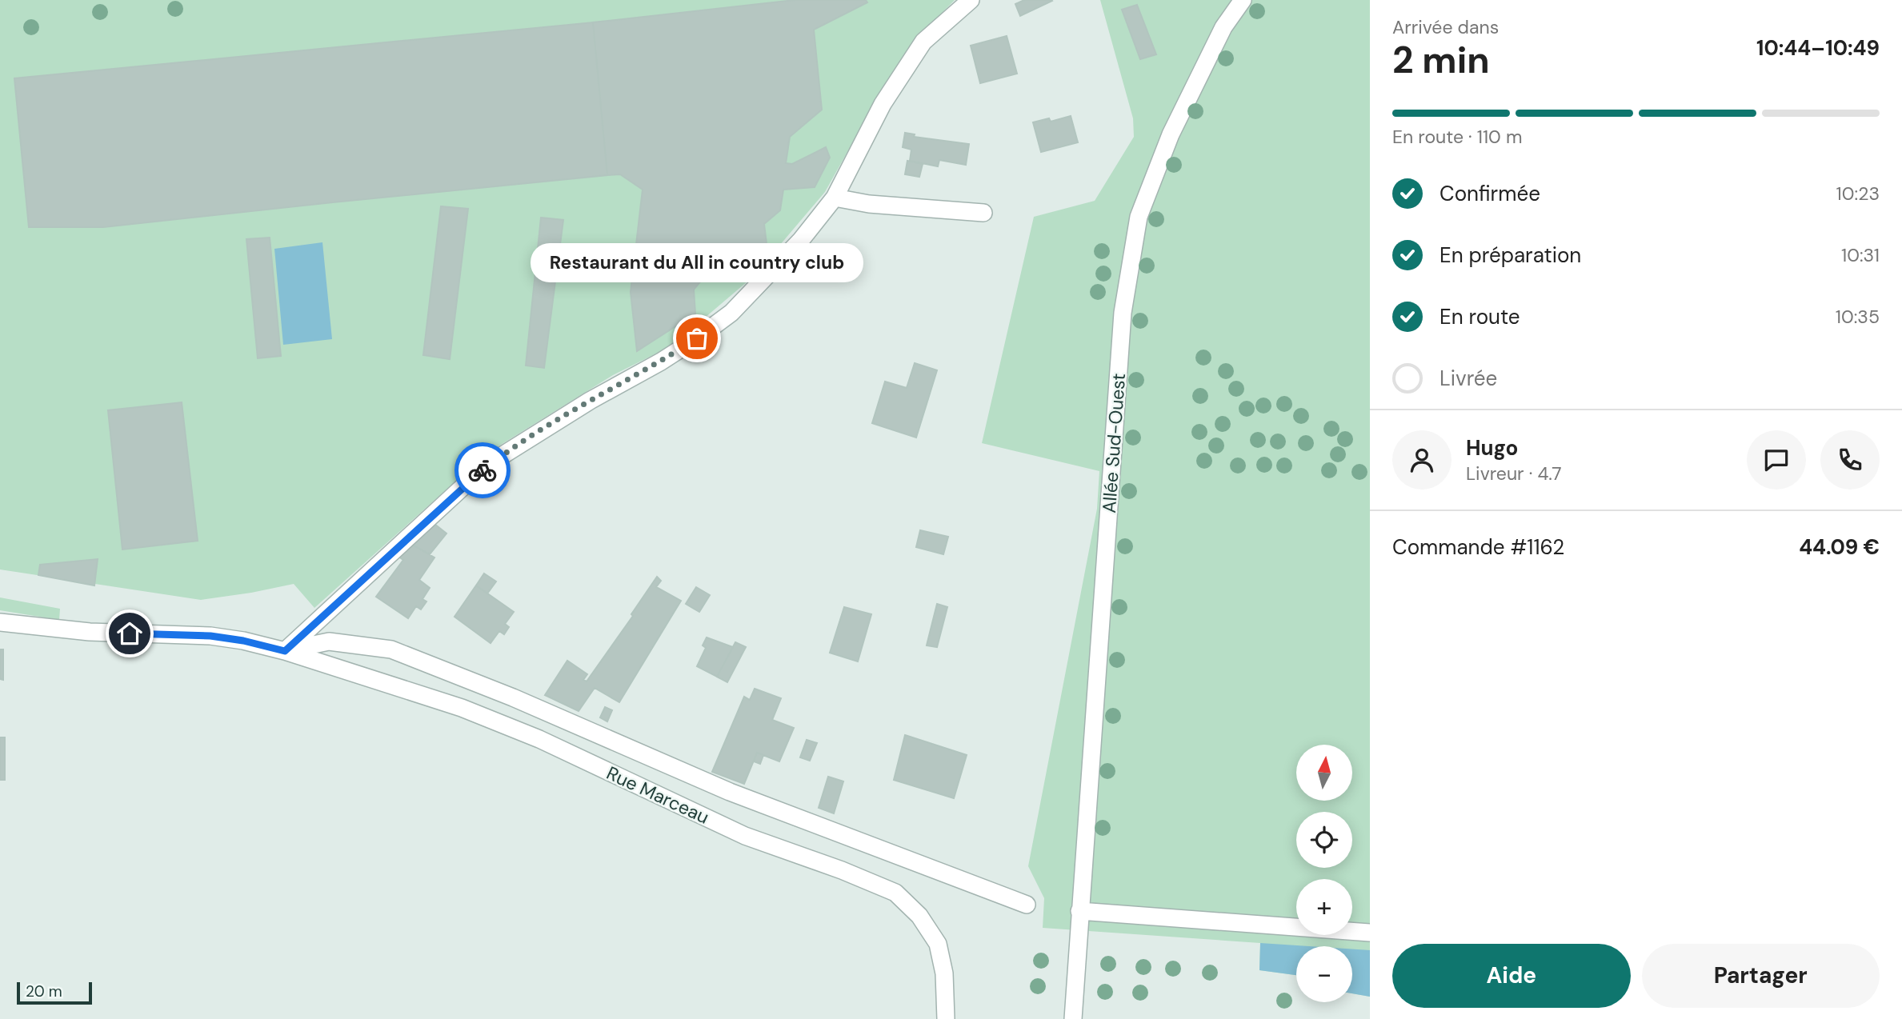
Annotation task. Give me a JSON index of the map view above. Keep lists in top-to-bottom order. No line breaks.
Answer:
{"streets":{"street":["Allée Sud-Ouest","Rue Marceau"]},"places":["Restaurant du All in country club"],"scale_bar":"20 m","north":"top","page":{"heading":["2 min","Arrivée dans","10:44–10:49"],"panel":["Hugo","Livreur · 4.7","Commande #1162","44.09 €"],"bar":"En route · 110 m","list":[["Confirmée","10:23"],["En préparation","10:31"],["En route","10:35"],"Livrée"],"bubble":"Restaurant du All in country club","map_buttons":["+","−"],"buttons":["Aide","Partager"],"scale":"20 m"}}
